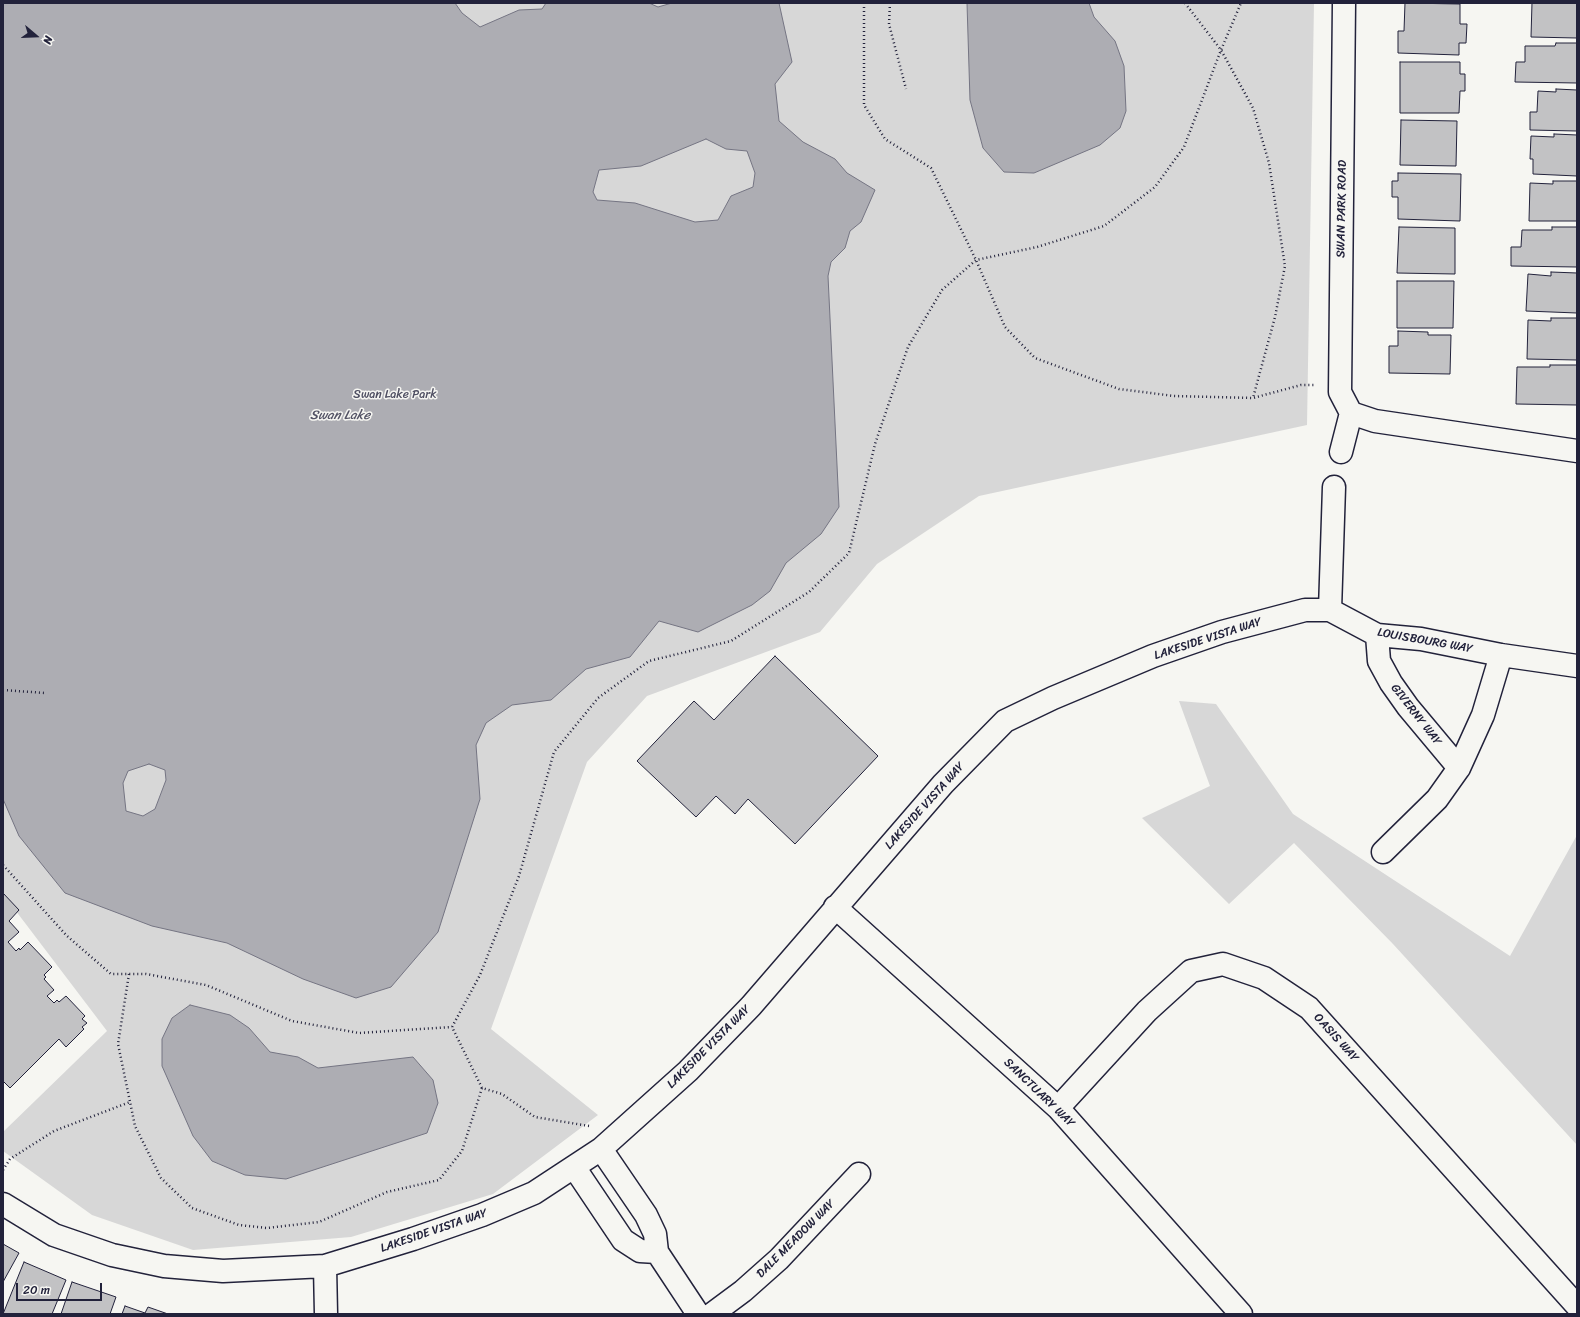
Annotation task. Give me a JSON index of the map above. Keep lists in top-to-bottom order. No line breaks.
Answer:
{"streets":{"street":["SWAN PARK ROAD","LAKESIDE VISTA WAY","LOUISBOURG WAY","GIVERNY WAY","OASIS WAY","SANCTUARY WAY","DALE MEADOW WAY"]},"crossings":[["LAKESIDE VISTA WAY","LOUISBOURG WAY"],["LAKESIDE VISTA WAY","SANCTUARY WAY"],["LOUISBOURG WAY","GIVERNY WAY"],["OASIS WAY","SANCTUARY WAY"]],"water":["Swan Lake"],"parks":["Swan Lake Park"],"scale_bar":"20 m","north":"right"}
